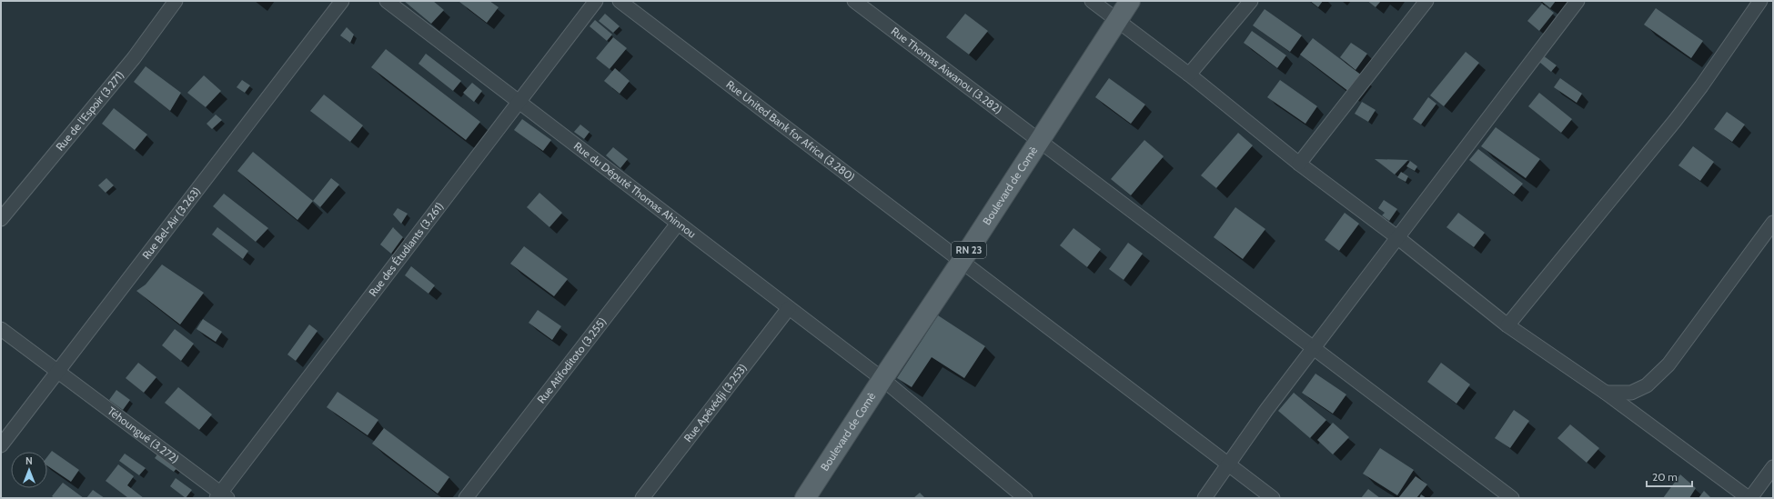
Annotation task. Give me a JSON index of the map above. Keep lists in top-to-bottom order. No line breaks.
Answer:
{"streets":{"main road":["Boulevard de Comè","RN 23"],"street":["Rue Thomas Aiwanou (3.282)","Rue de l'Espoir (3.271)","Rue United Bank for Africa (3.280)","Rue du Député Thomas Ahinnou","Rue Bel-Air (3.263)","Rue des Étudiants (3.261)","Rue Atifoditoto (3.255)","Rue Apévédji (3.253)","Téhoungué (3.272)"]},"crossings":[["Rue Thomas Aiwanou (3.282)","Boulevard de Comè"],["Rue United Bank for Africa (3.280)","Boulevard de Comè"],["Boulevard de Comè","Rue du Député Thomas Ahinnou"],["Rue du Député Thomas Ahinnou","Rue des Étudiants (3.261)"],["Rue du Député Thomas Ahinnou","Rue Atifoditoto (3.255)"],["Rue du Député Thomas Ahinnou","Rue Apévédji (3.253)"],["Rue Bel-Air (3.263)","Téhoungué (3.272)"],["Rue des Étudiants (3.261)","Téhoungué (3.272)"]],"scale_bar":"20 m","north":"top"}
